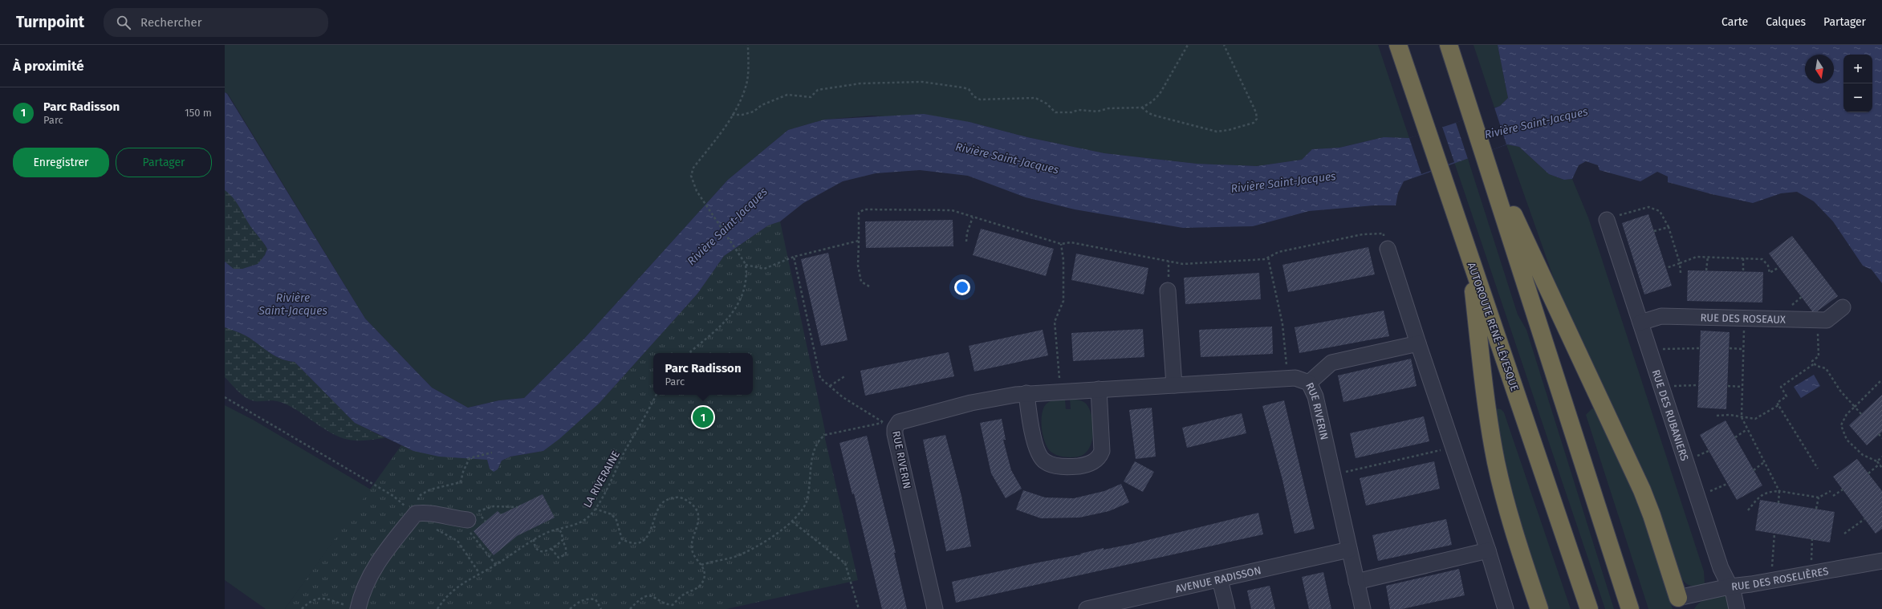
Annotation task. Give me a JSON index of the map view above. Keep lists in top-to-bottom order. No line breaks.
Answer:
{"streets":{"highway":["AUTOROUTE RENÉ-LÉVESQUE"],"street":["RUE DES ROSEAUX","RUE RIVERIN","RUE DES RUBANIERS","RUE DES ROSELIÈRES","AVENUE RADISSON"],"path":["LA RIVERAINE"]},"crossings":[["RUE DES ROSEAUX","RUE DES RUBANIERS"],["RUE RIVERIN","AVENUE RADISSON"],["RUE DES RUBANIERS","RUE DES ROSELIÈRES"]],"water":["Rivière Saint-Jacques"],"north":"bottom","page":{"header":"Turnpoint","search":"Rechercher","nav":["Carte","Calques","Partager"],"heading":"À proximité","map_buttons":["+","−"],"list":[{"mark":"1","name":"Parc Radisson","note":"Parc","value":"150 m"}],"buttons":["Enregistrer","Partager"],"popup":["Parc Radisson","Parc"],"pins":"1"}}
